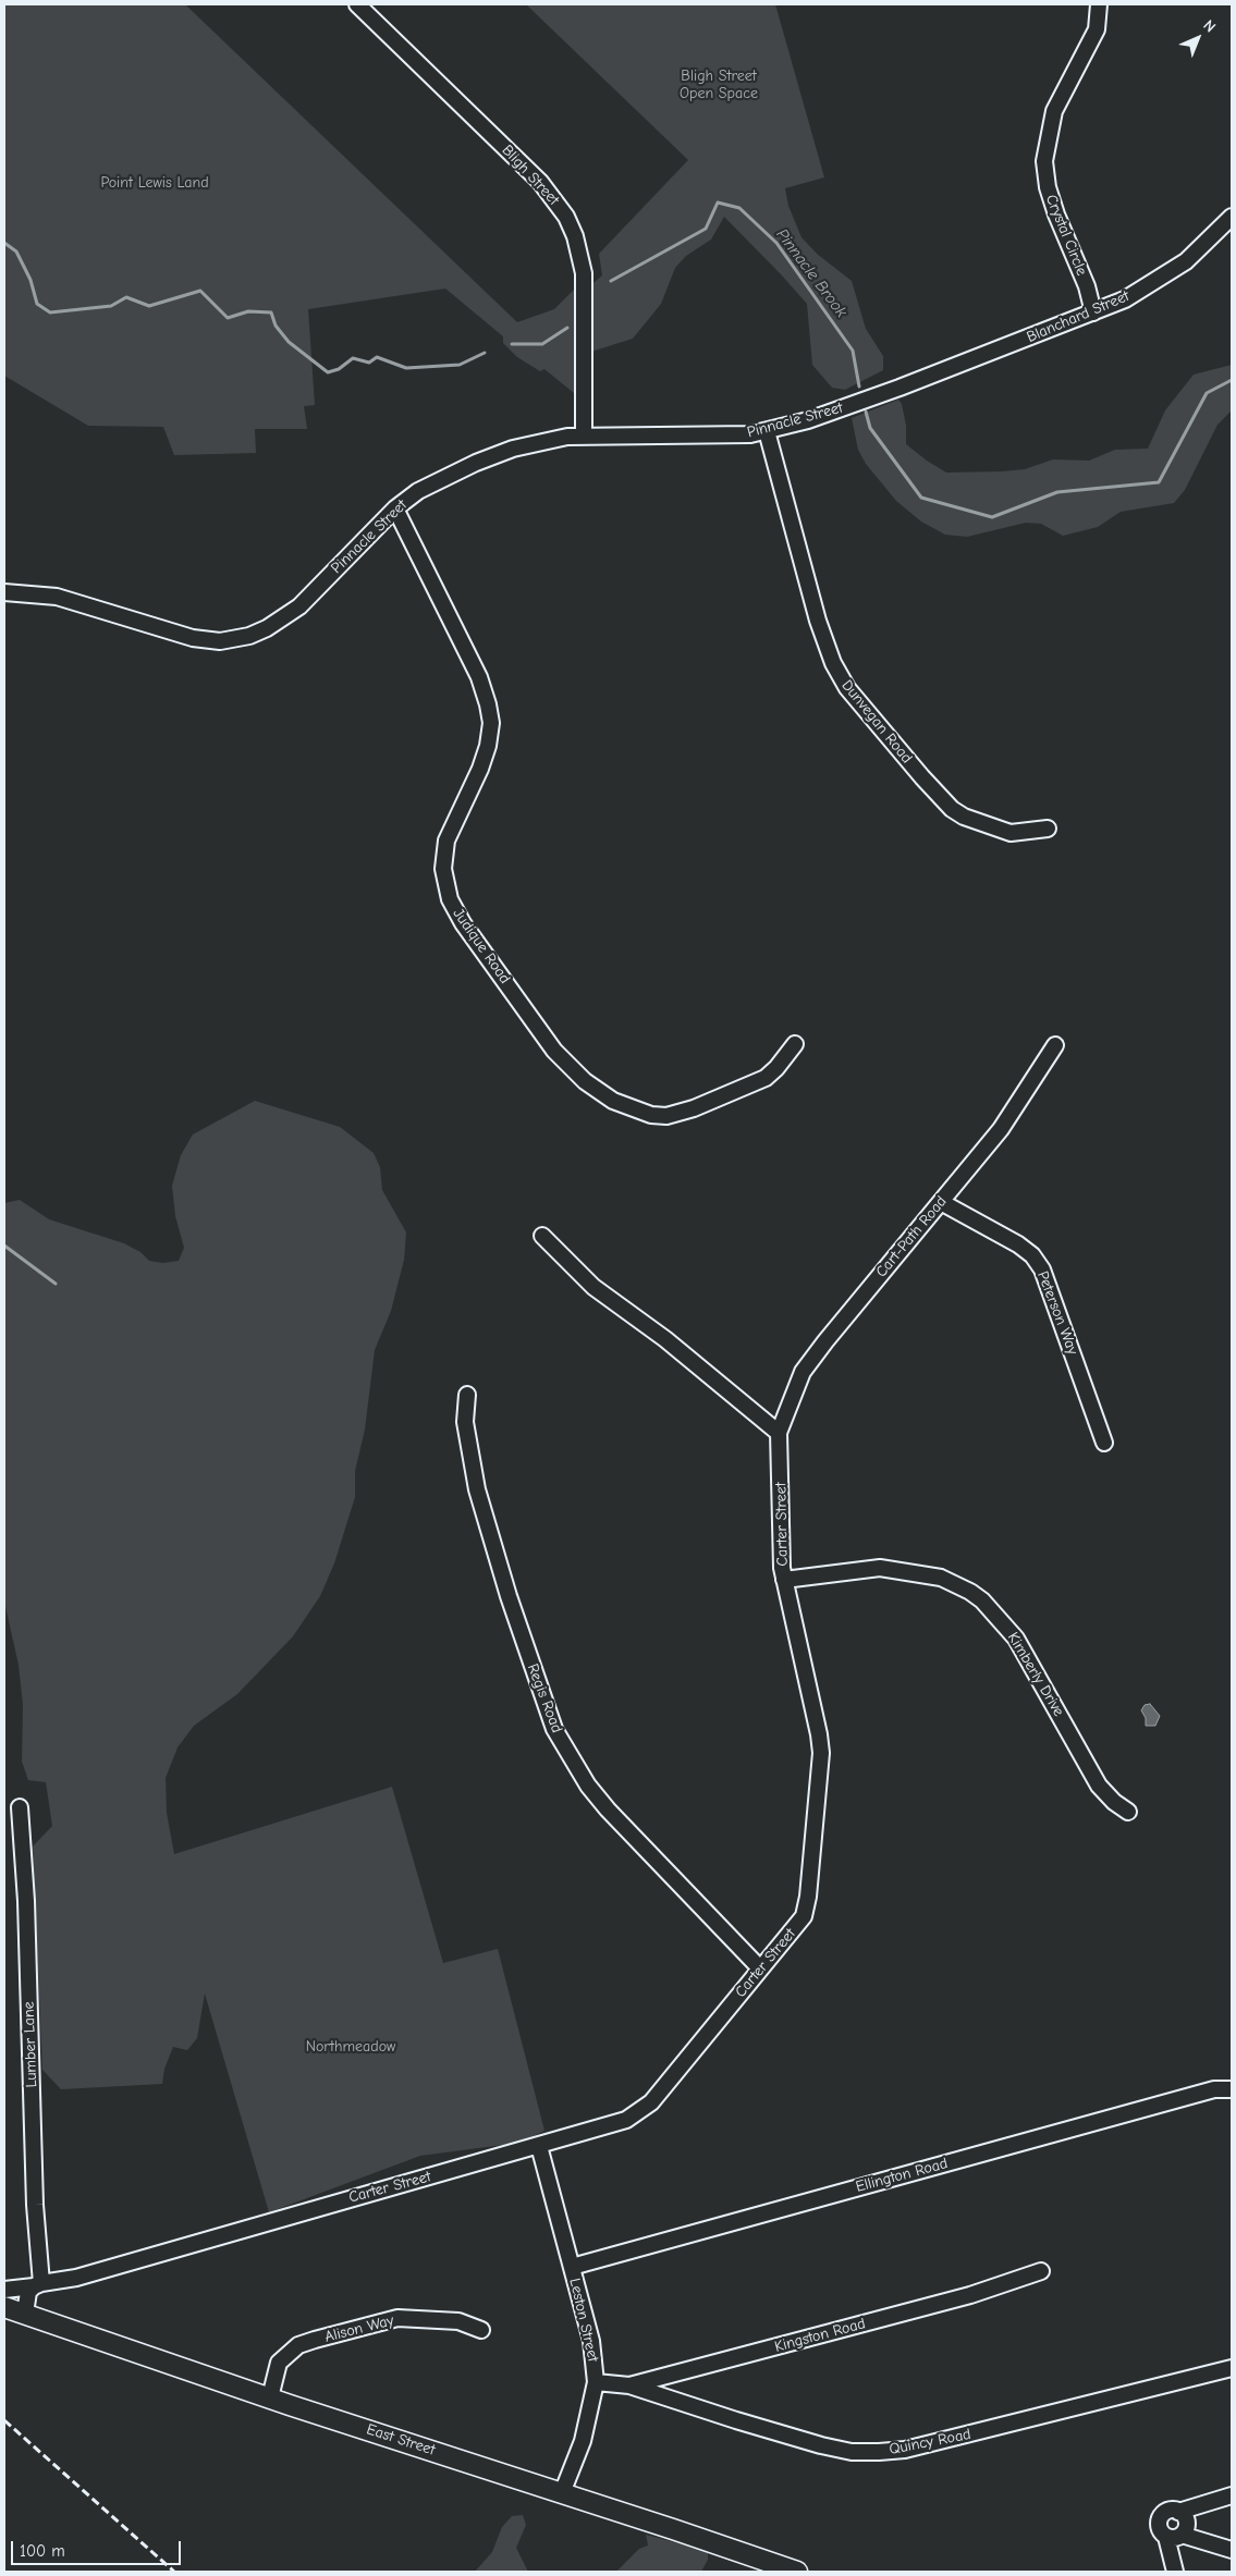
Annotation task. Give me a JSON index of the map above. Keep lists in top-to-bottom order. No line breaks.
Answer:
{"streets":{"main road":["East Street"],"street":["Bligh Street","Crystal Circle","Blanchard Street","Pinnacle Street","Dunvegan Road","Judique Road","Cart-Path Road","Peterson Way","Carter Street","Kimberly Drive","Regis Road","Lumber Lane","Ellington Road","Leston Street","Alison Way","Kingston Road","Quincy Road"]},"crossings":[["Bligh Street","Pinnacle Street"],["Crystal Circle","Blanchard Street"],["Blanchard Street","Pinnacle Street"],["Pinnacle Street","Dunvegan Road"],["Pinnacle Street","Judique Road"],["Cart-Path Road","Peterson Way"],["Cart-Path Road","Carter Street"],["Carter Street","Kimberly Drive"],["Carter Street","Regis Road"],["Carter Street","Lumber Lane"],["Carter Street","Leston Street"],["Ellington Road","Leston Street"],["Leston Street","Kingston Road"],["Leston Street","East Street"],["Alison Way","East Street"],["Kingston Road","Quincy Road"]],"water":["Pinnacle Brook"],"parks":["Bligh Street Open Space","Point Lewis Land","Northmeadow"],"scale_bar":"100 m","north":"top right"}
